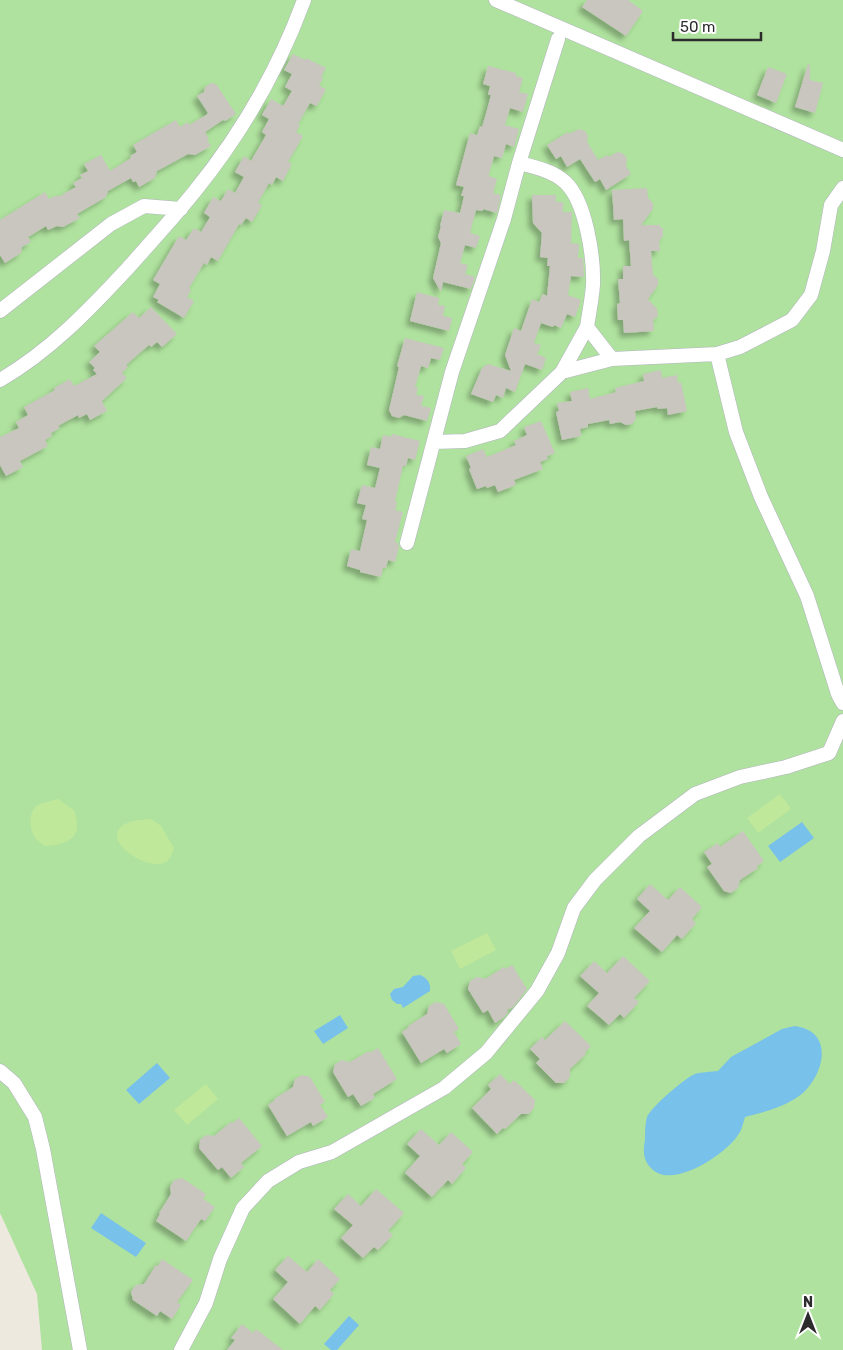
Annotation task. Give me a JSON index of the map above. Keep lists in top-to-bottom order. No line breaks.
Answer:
{"scale_bar":"50 m","north":"top"}
